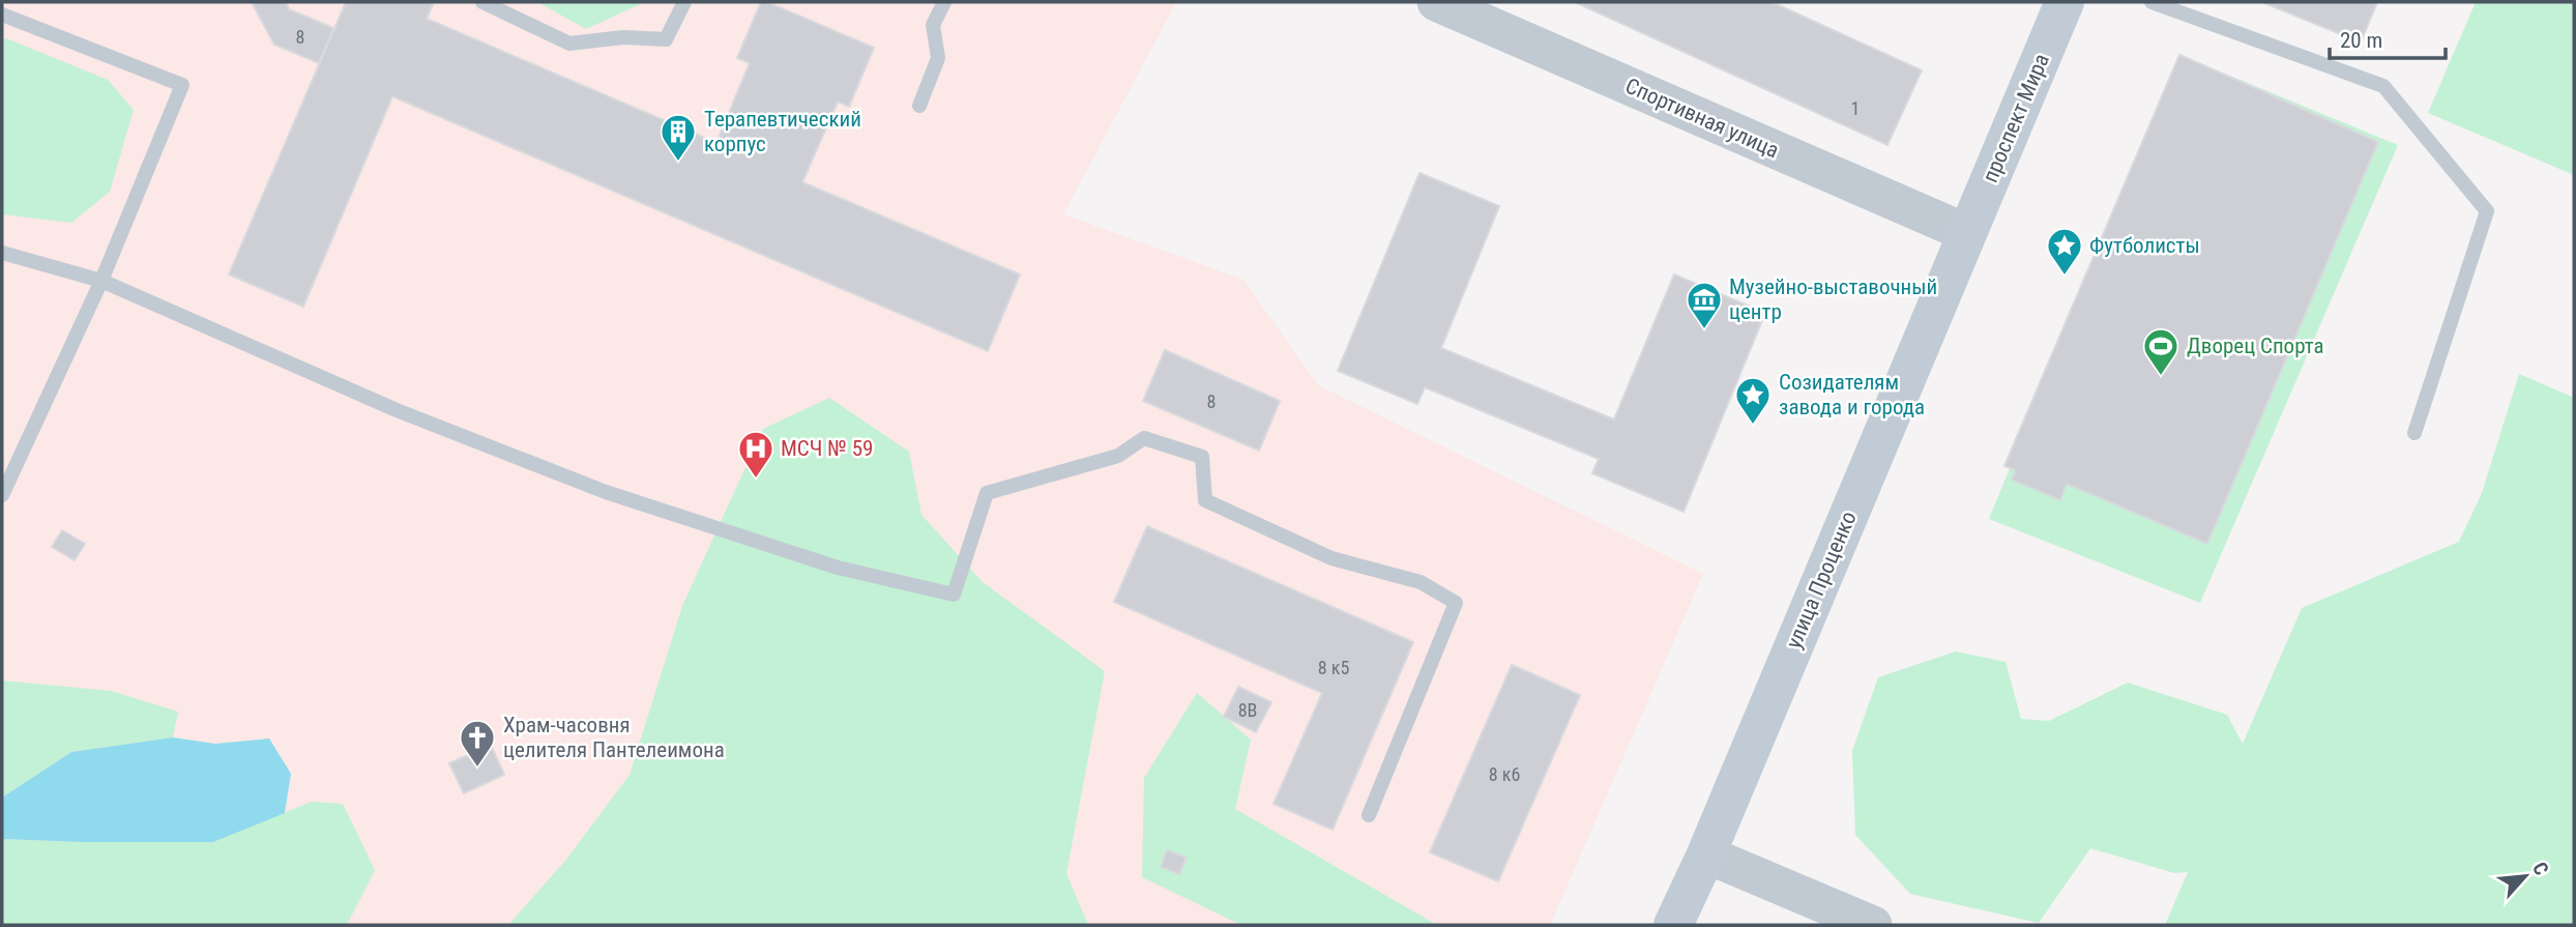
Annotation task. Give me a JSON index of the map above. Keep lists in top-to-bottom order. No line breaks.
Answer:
{"streets":{"main road":["проспект Мира","улица Проценко"],"street":["Спортивная улица"]},"crossings":[["Спортивная улица","проспект Мира"],["Спортивная улица","улица Проценко"],["проспект Мира","улица Проценко"]],"places":{"building":["Терапевтический корпус"],"place":["Футболисты","Созидателям завода и города"],"museum":["Музейно-выставочный центр"],"sports":["Дворец Спорта"],"hospital":["МСЧ № 59"],"church":["Храм-часовня целителя Пантелеимона"]},"house_numbers":["8","1","8","8 к5","8В","8 к6"],"scale_bar":"20 m","north":"top right"}
